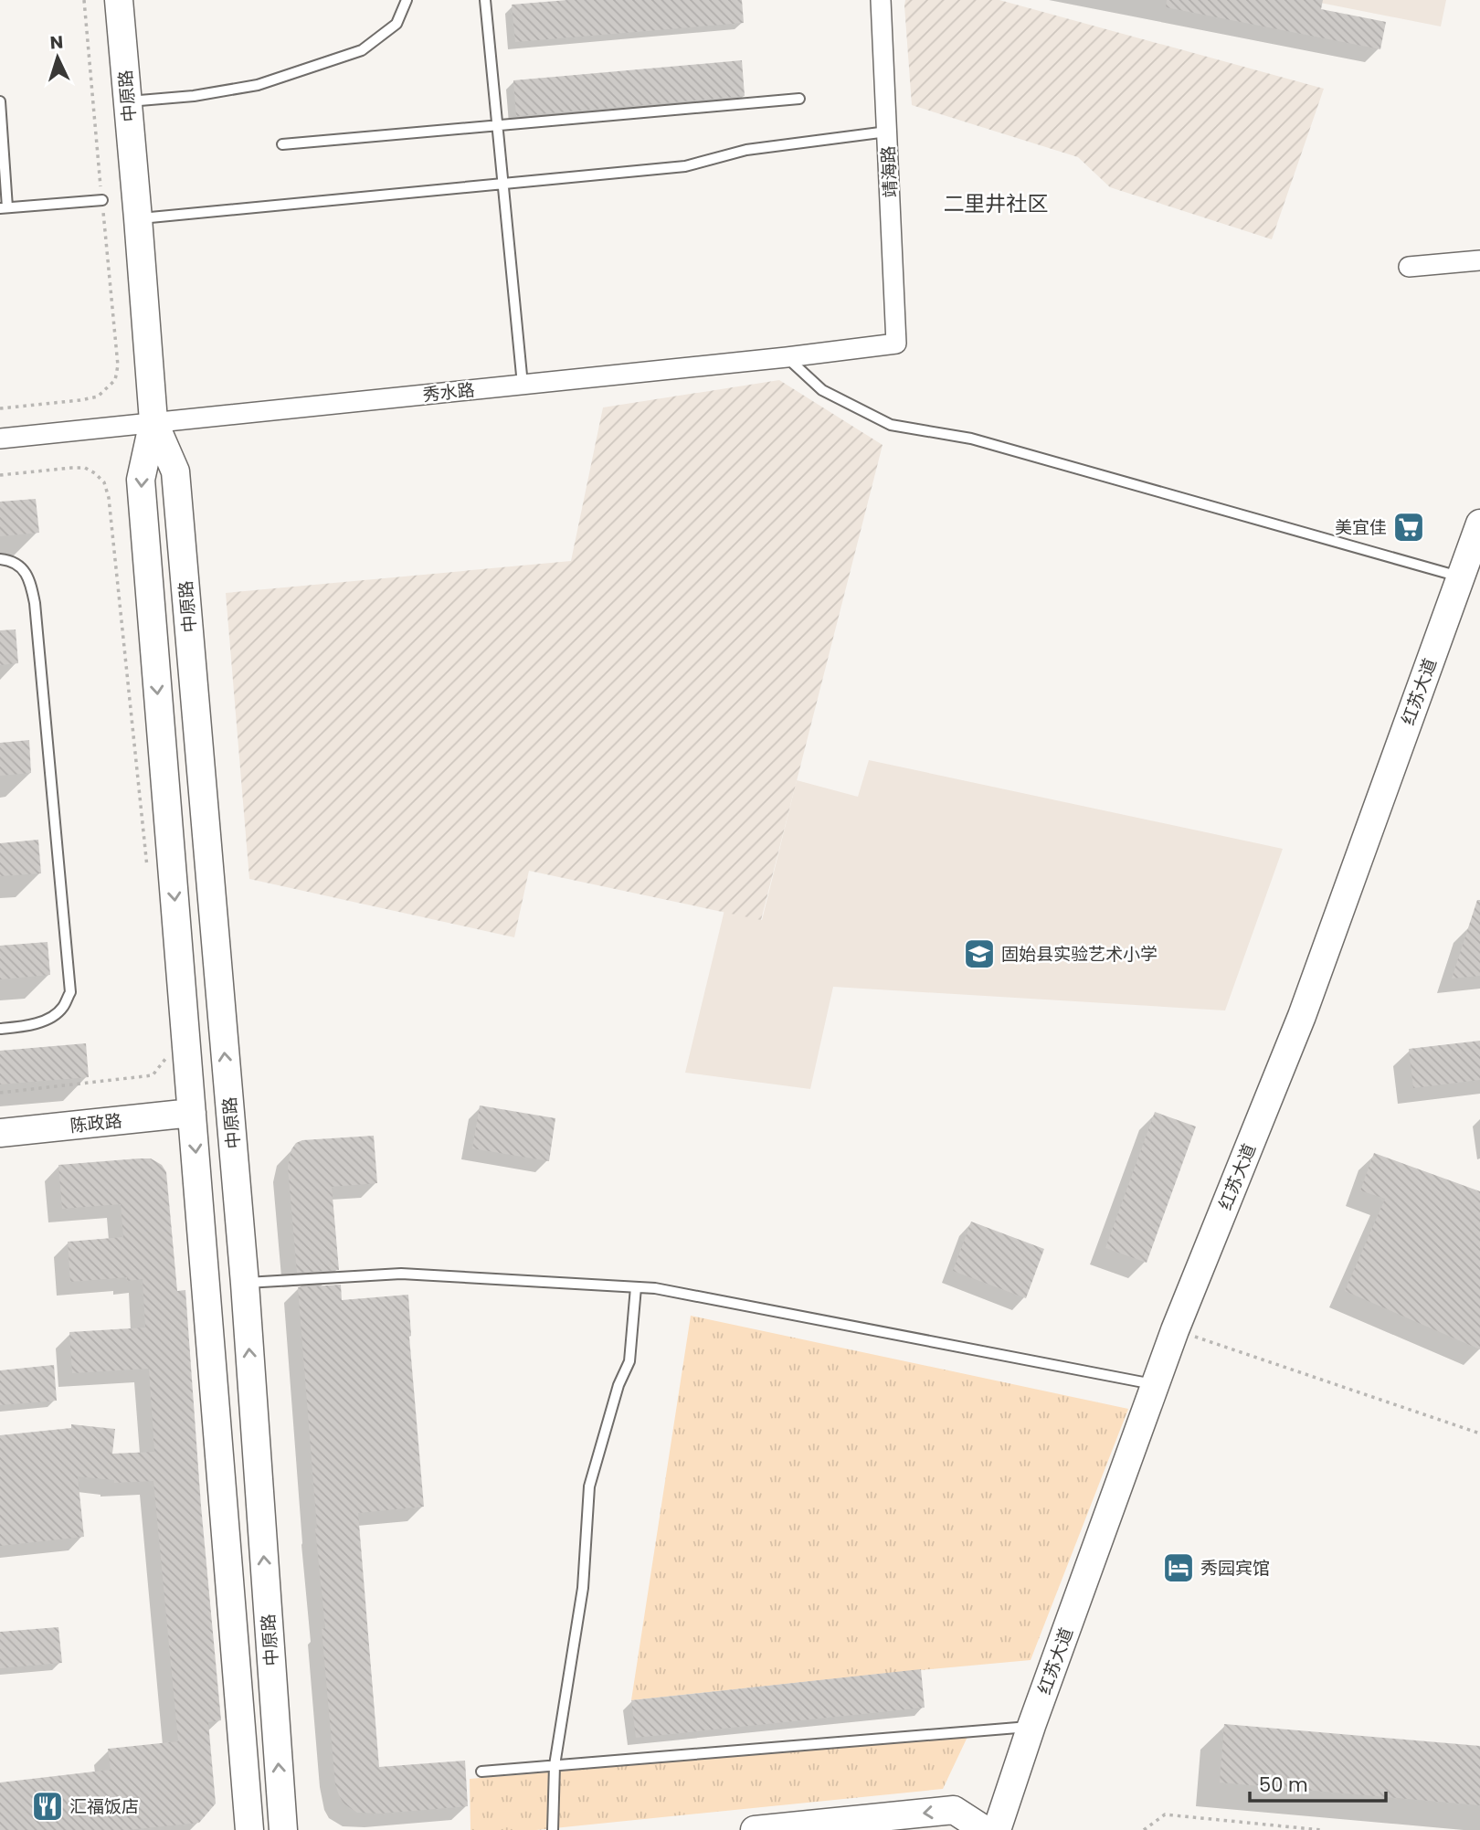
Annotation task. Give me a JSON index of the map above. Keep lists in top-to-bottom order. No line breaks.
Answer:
{"streets":{"main road":["中原路","红苏大道","陈政路"],"street":["靖海路","秀水路"]},"crossings":[["中原路","秀水路"],["中原路","陈政路"],["靖海路","秀水路"]],"districts":["二里井社区"],"places":{"supermarket":["美宜佳"],"school or university":["固始县实验艺术小学"],"hotel":["秀园宾馆"],"restaurant":["汇福饭店"]},"scale_bar":"50 m","north":"top"}
